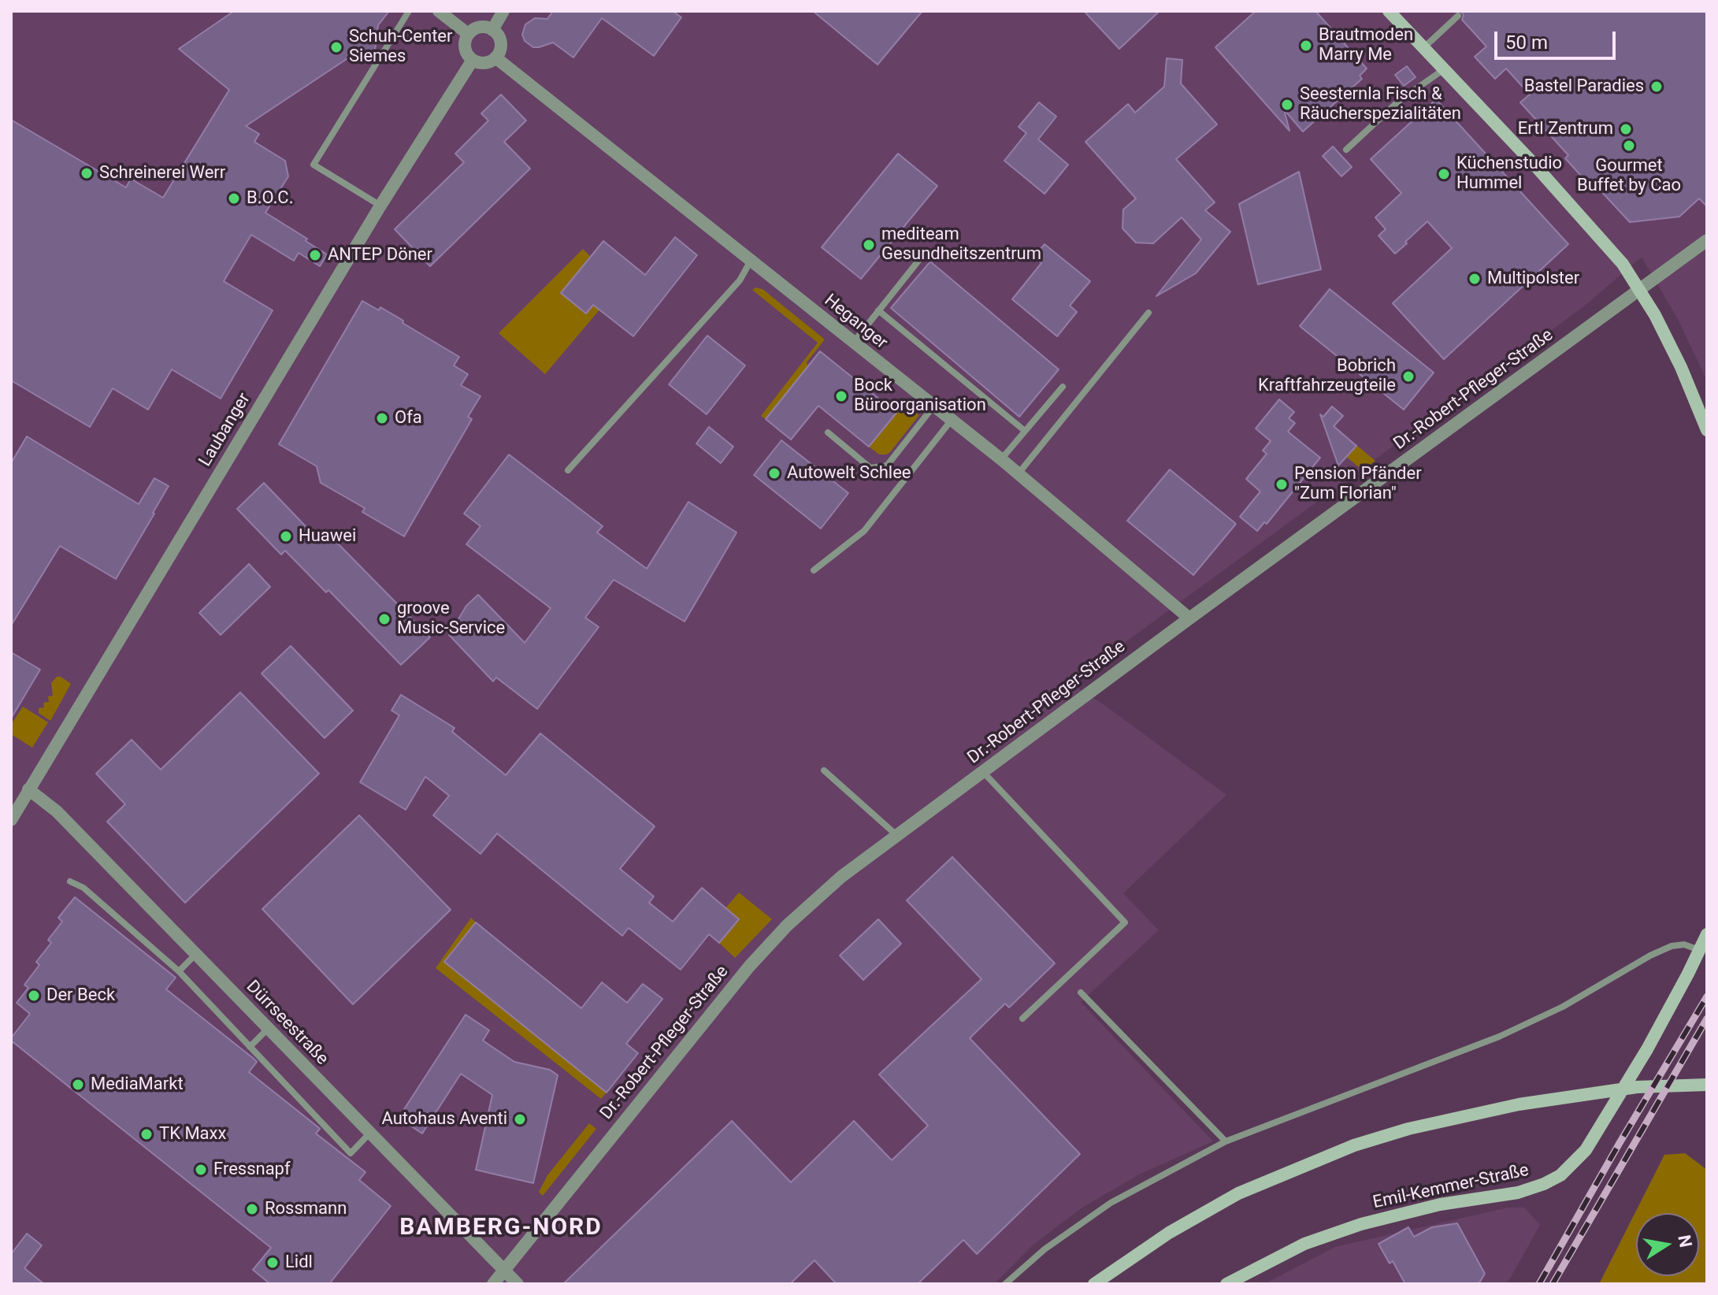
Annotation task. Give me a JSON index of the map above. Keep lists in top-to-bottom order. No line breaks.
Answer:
{"streets":{"street":["Heganger","Dr.-Robert-Pfleger-Straße","Laubanger","Dürrseestraße","Emil-Kemmer-Straße"]},"crossings":[["Heganger","Dr.-Robert-Pfleger-Straße"],["Heganger","Laubanger"],["Dr.-Robert-Pfleger-Straße","Dürrseestraße"],["Laubanger","Dürrseestraße"]],"districts":["BAMBERG-NORD"],"places":["Brautmoden Marry Me","Schuh-Center Siemes","Bastel Paradies","Seesternla Fisch & Räucherspezialitäten","Ertl Zentrum","Gourmet Buffet by Cao","Schreinerei Werr","Küchenstudio Hummel","B.O.C.","mediteam Gesundheitszentrum","ANTEP Döner","Multipolster","Bobrich Kraftfahrzeugteile","Bock Büroorganisation","Ofa","Autowelt Schlee","Pension Pfänder \"Zum Florian\"","Huawei","groove Music-Service","Der Beck","MediaMarkt","Autohaus Aventi","TK Maxx","Fressnapf","Rossmann","Lidl"],"scale_bar":"50 m","north":"right"}
